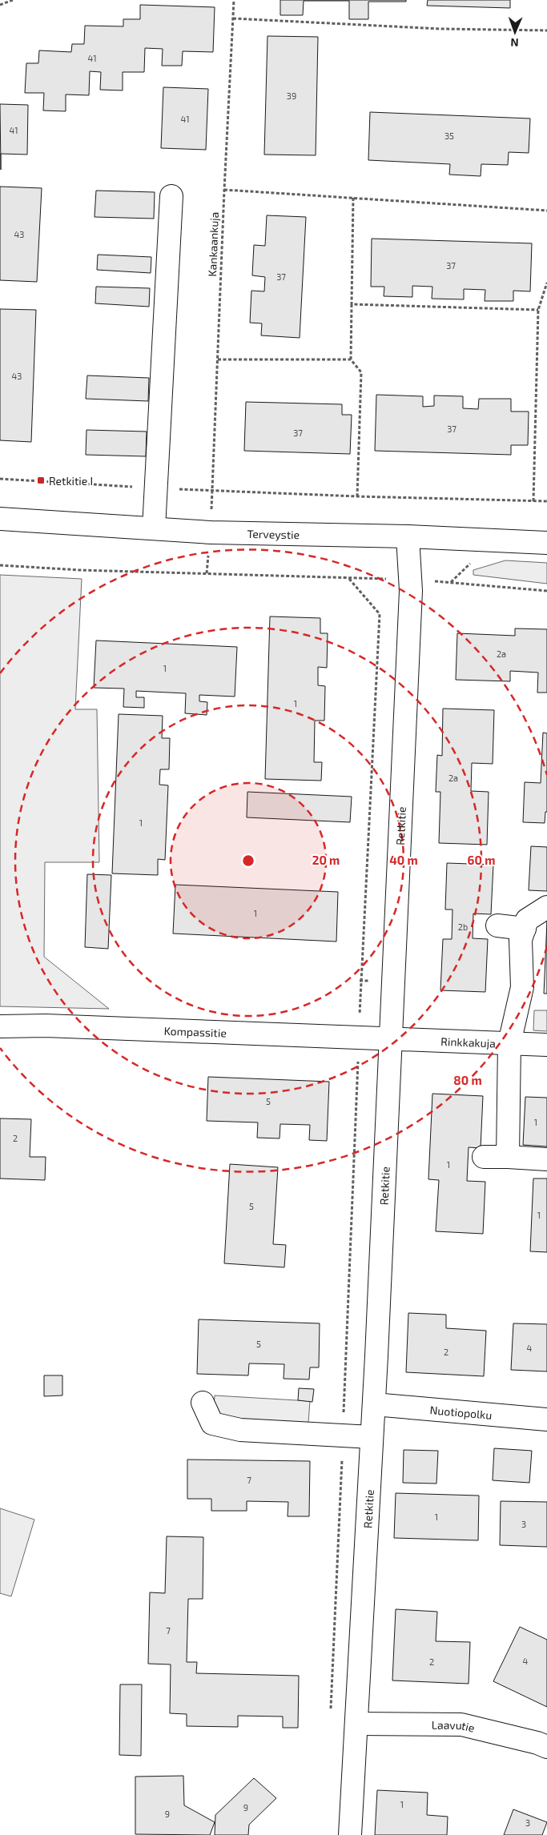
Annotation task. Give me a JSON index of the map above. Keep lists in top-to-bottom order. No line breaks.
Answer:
{"streets":{"street":["Terveystie","Retkitie","Kompassitie","Rinkkakuja","Nuotiopolku","Laavutie"],"path":["Kankaankuja"]},"crossings":[["Terveystie","Retkitie"],["Retkitie","Kompassitie"],["Retkitie","Rinkkakuja"],["Retkitie","Nuotiopolku"],["Retkitie","Laavutie"],["Kompassitie","Rinkkakuja"]],"places":{"transit":["Retkitie I"]},"house_numbers":["41","39","41","41","35","43","37","37","43","37","37","2a","1","1","2a","1","1","2b","5","1","2","1","5","1","5","4","2","7","1","3","7","4","2","1","9","9","3"],"north":"bottom","rings":["20 m","40 m","60 m","80 m"]}
